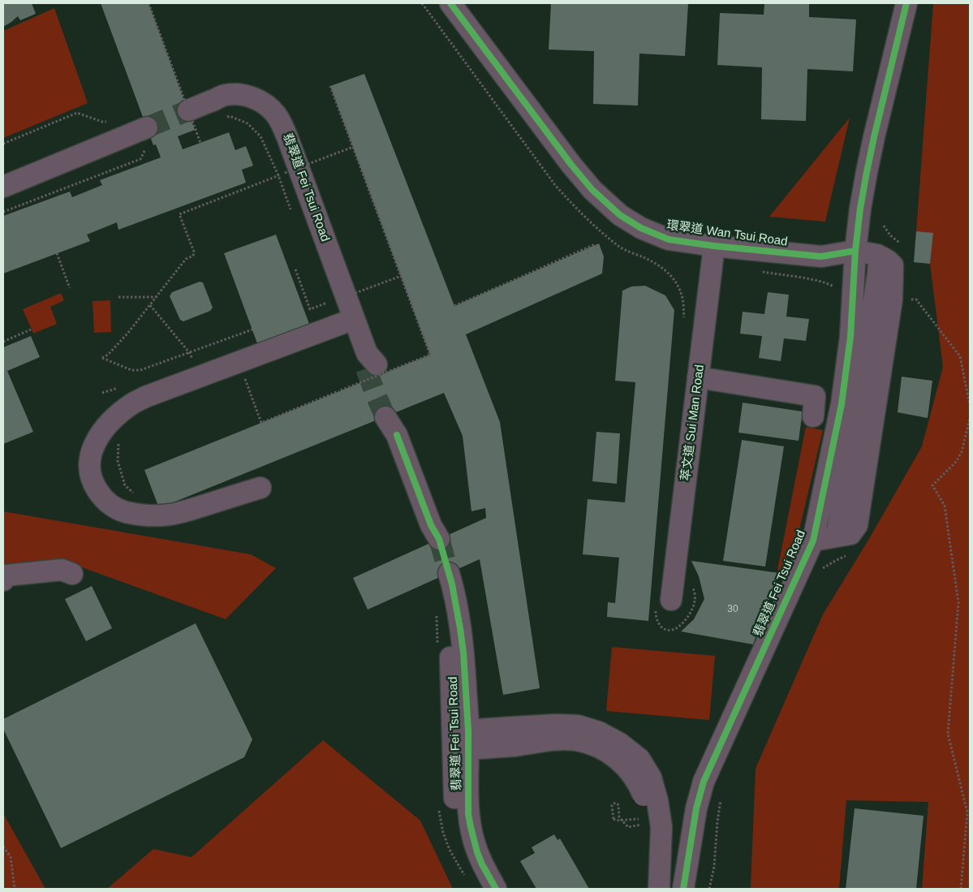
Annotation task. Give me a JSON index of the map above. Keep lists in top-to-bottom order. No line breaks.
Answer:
{"streets":{"street":["翡翠道 Fei Tsui Road","環翠道 Wan Tsui Road","萃文道 Sui Man Road"]},"crossings":[["翡翠道 Fei Tsui Road","環翠道 Wan Tsui Road"],["環翠道 Wan Tsui Road","萃文道 Sui Man Road"]],"house_numbers":["30"]}
